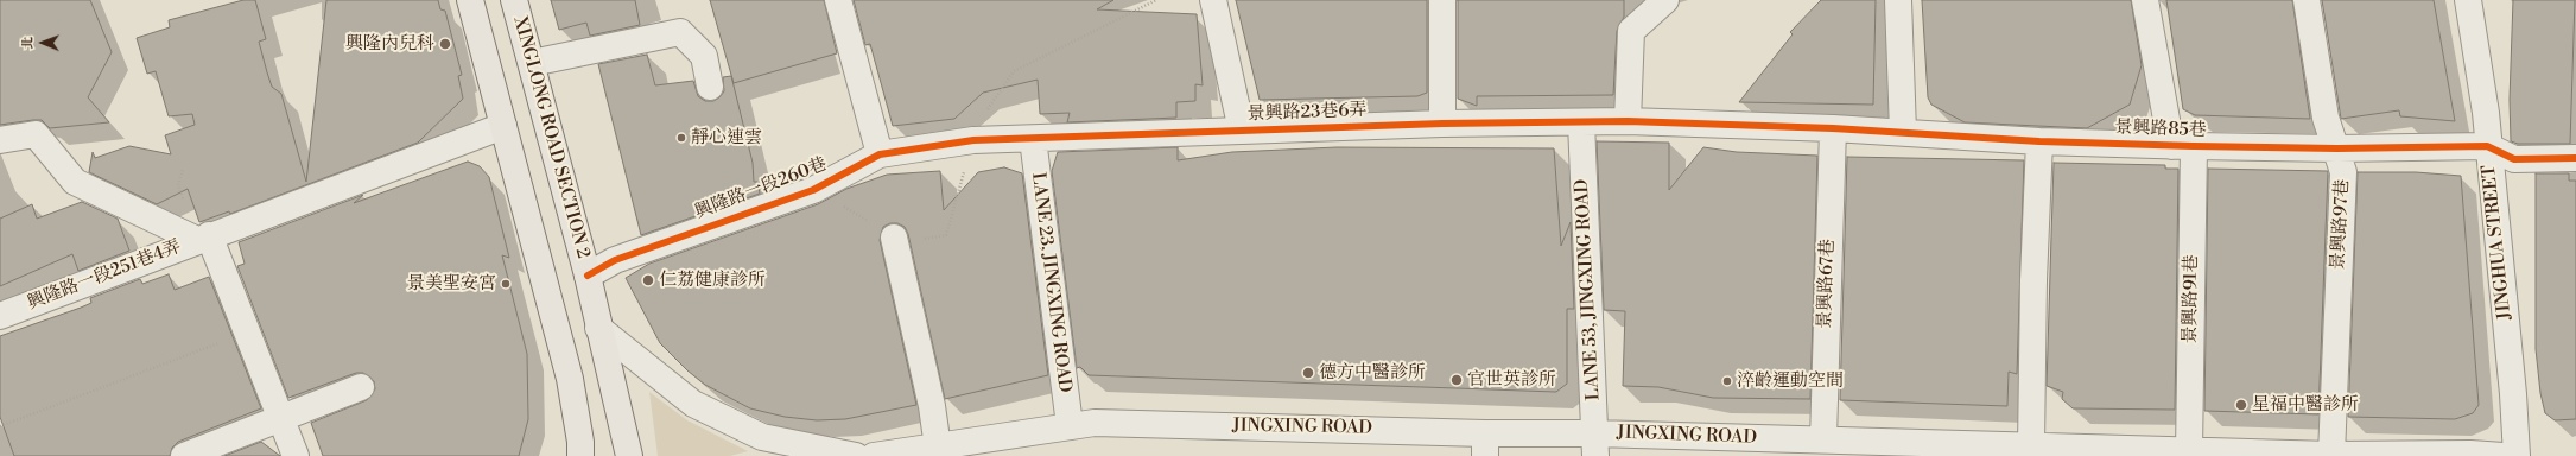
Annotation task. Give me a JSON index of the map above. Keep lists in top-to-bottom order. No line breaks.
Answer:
{"streets":{"main road":["XINGLONG ROAD SECTION 2"],"street":["景興路23巷6弄","景興路85巷","興隆路一段260巷","景興路97巷","JINGHUA STREET","興隆路一段251巷4弄","LANE 23, JINGXING ROAD","景興路67巷","LANE 53, JINGXING ROAD","景興路91巷","JINGXING ROAD"]},"crossings":[["景興路23巷6弄","景興路85巷"],["景興路23巷6弄","興隆路一段260巷"],["景興路23巷6弄","LANE 23, JINGXING ROAD"],["景興路23巷6弄","LANE 53, JINGXING ROAD"],["景興路85巷","景興路97巷"],["景興路85巷","JINGHUA STREET"],["景興路85巷","景興路67巷"],["景興路85巷","景興路91巷"],["XINGLONG ROAD SECTION 2","興隆路一段260巷"],["興隆路一段260巷","LANE 23, JINGXING ROAD"],["景興路97巷","JINGXING ROAD"],["LANE 23, JINGXING ROAD","JINGXING ROAD"],["景興路67巷","JINGXING ROAD"],["LANE 53, JINGXING ROAD","JINGXING ROAD"],["景興路91巷","JINGXING ROAD"]],"places":["興隆內兒科","靜心連雲","仁荔健康診所","景美聖安宮","德方中醫診所","官世英診所","淬齡運動空間","星福中醫診所"],"north":"left"}
